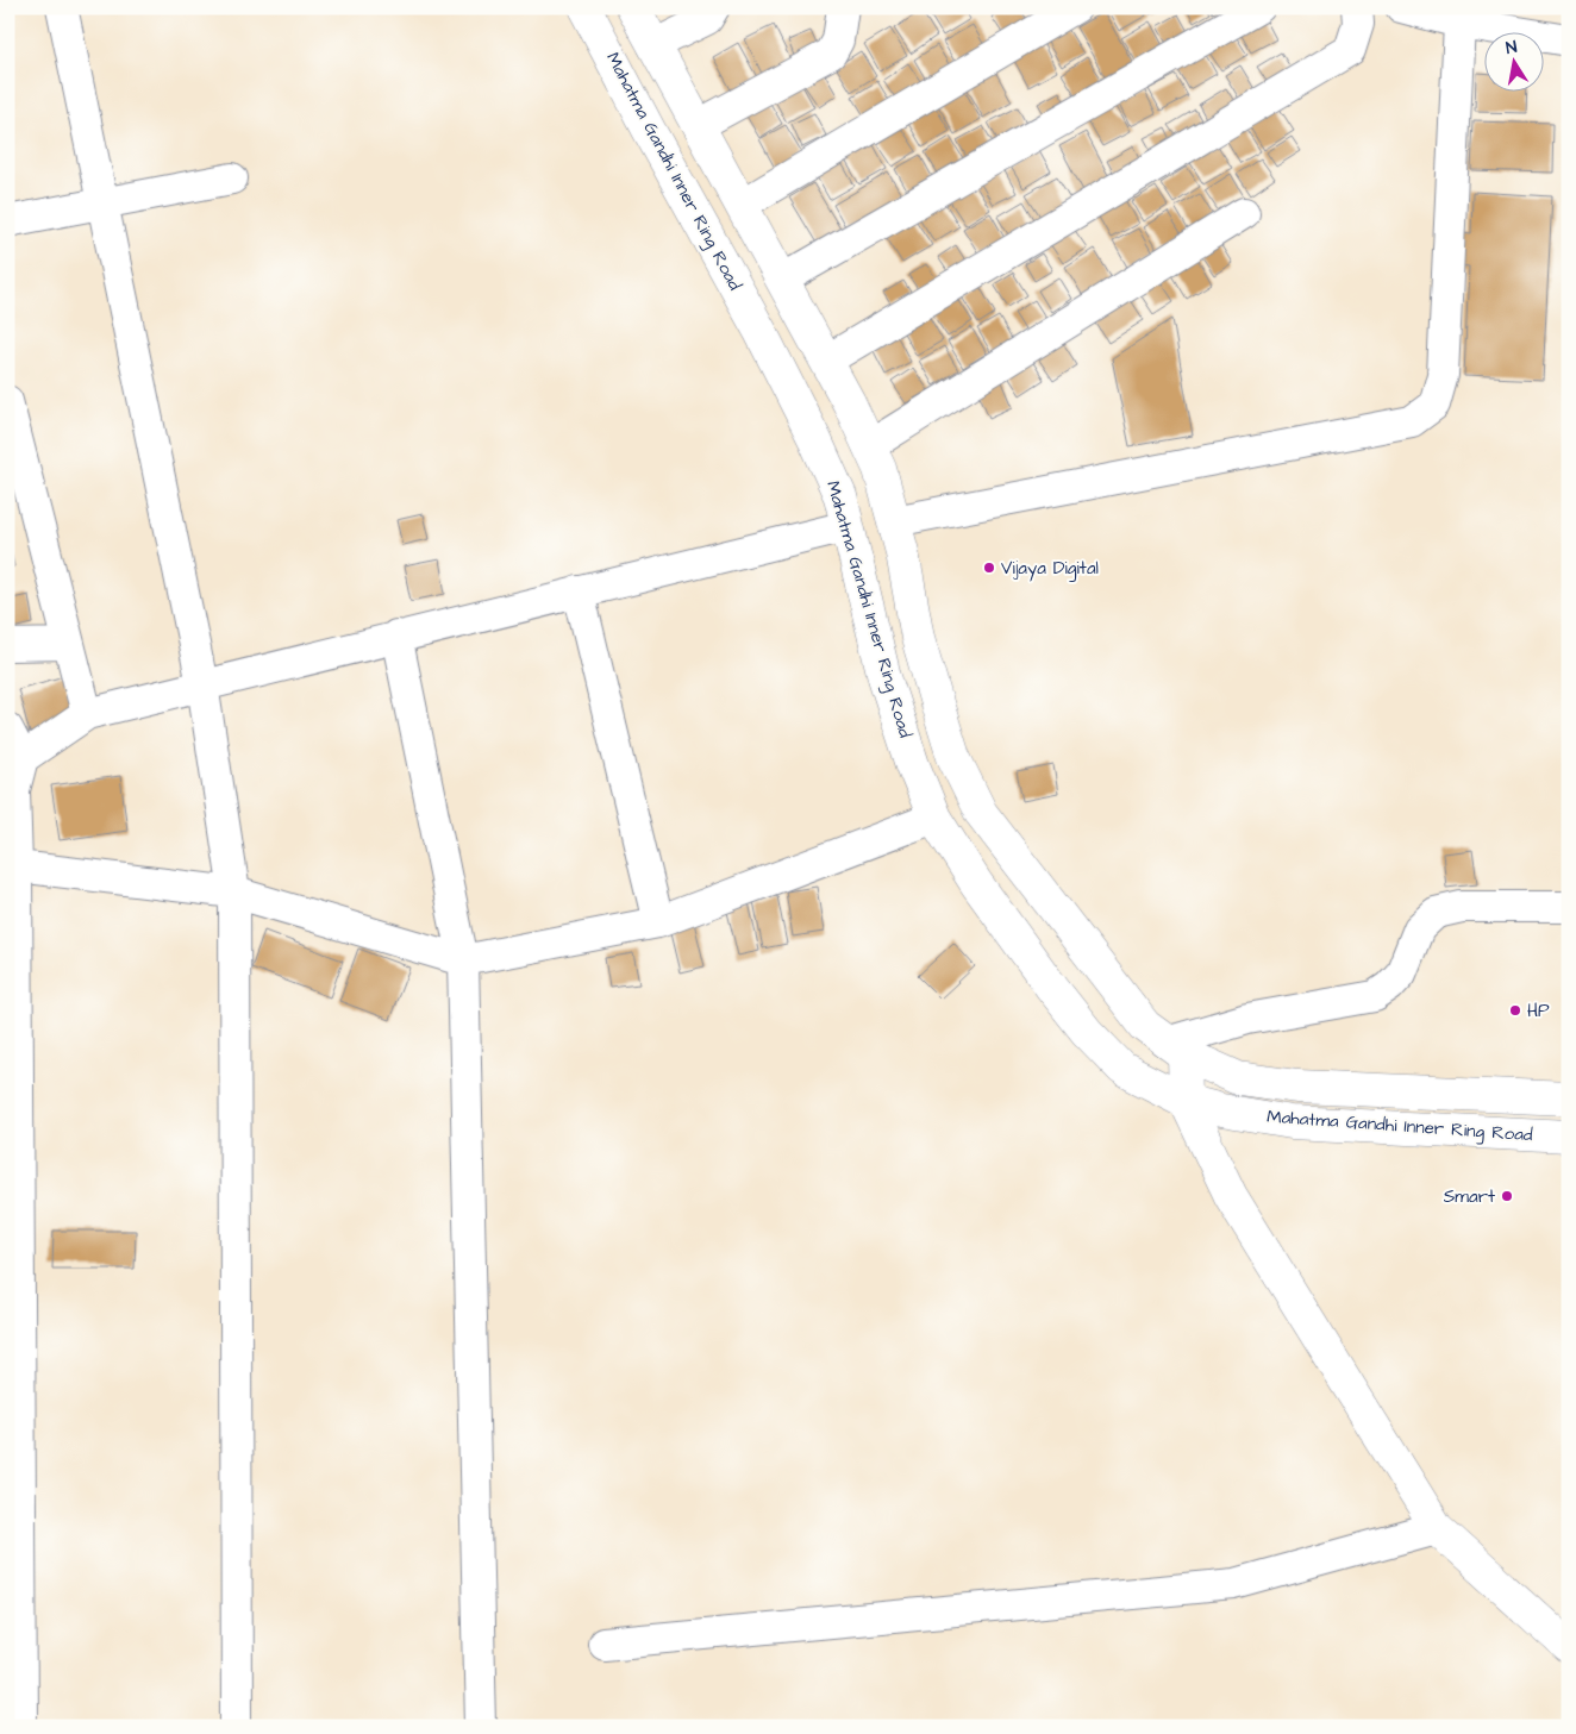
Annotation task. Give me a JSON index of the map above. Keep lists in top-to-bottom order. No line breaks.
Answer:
{"streets":{"main road":["Mahatma Gandhi Inner Ring Road"]},"places":["Vijaya Digital","HP","Smart"],"north":"top"}
